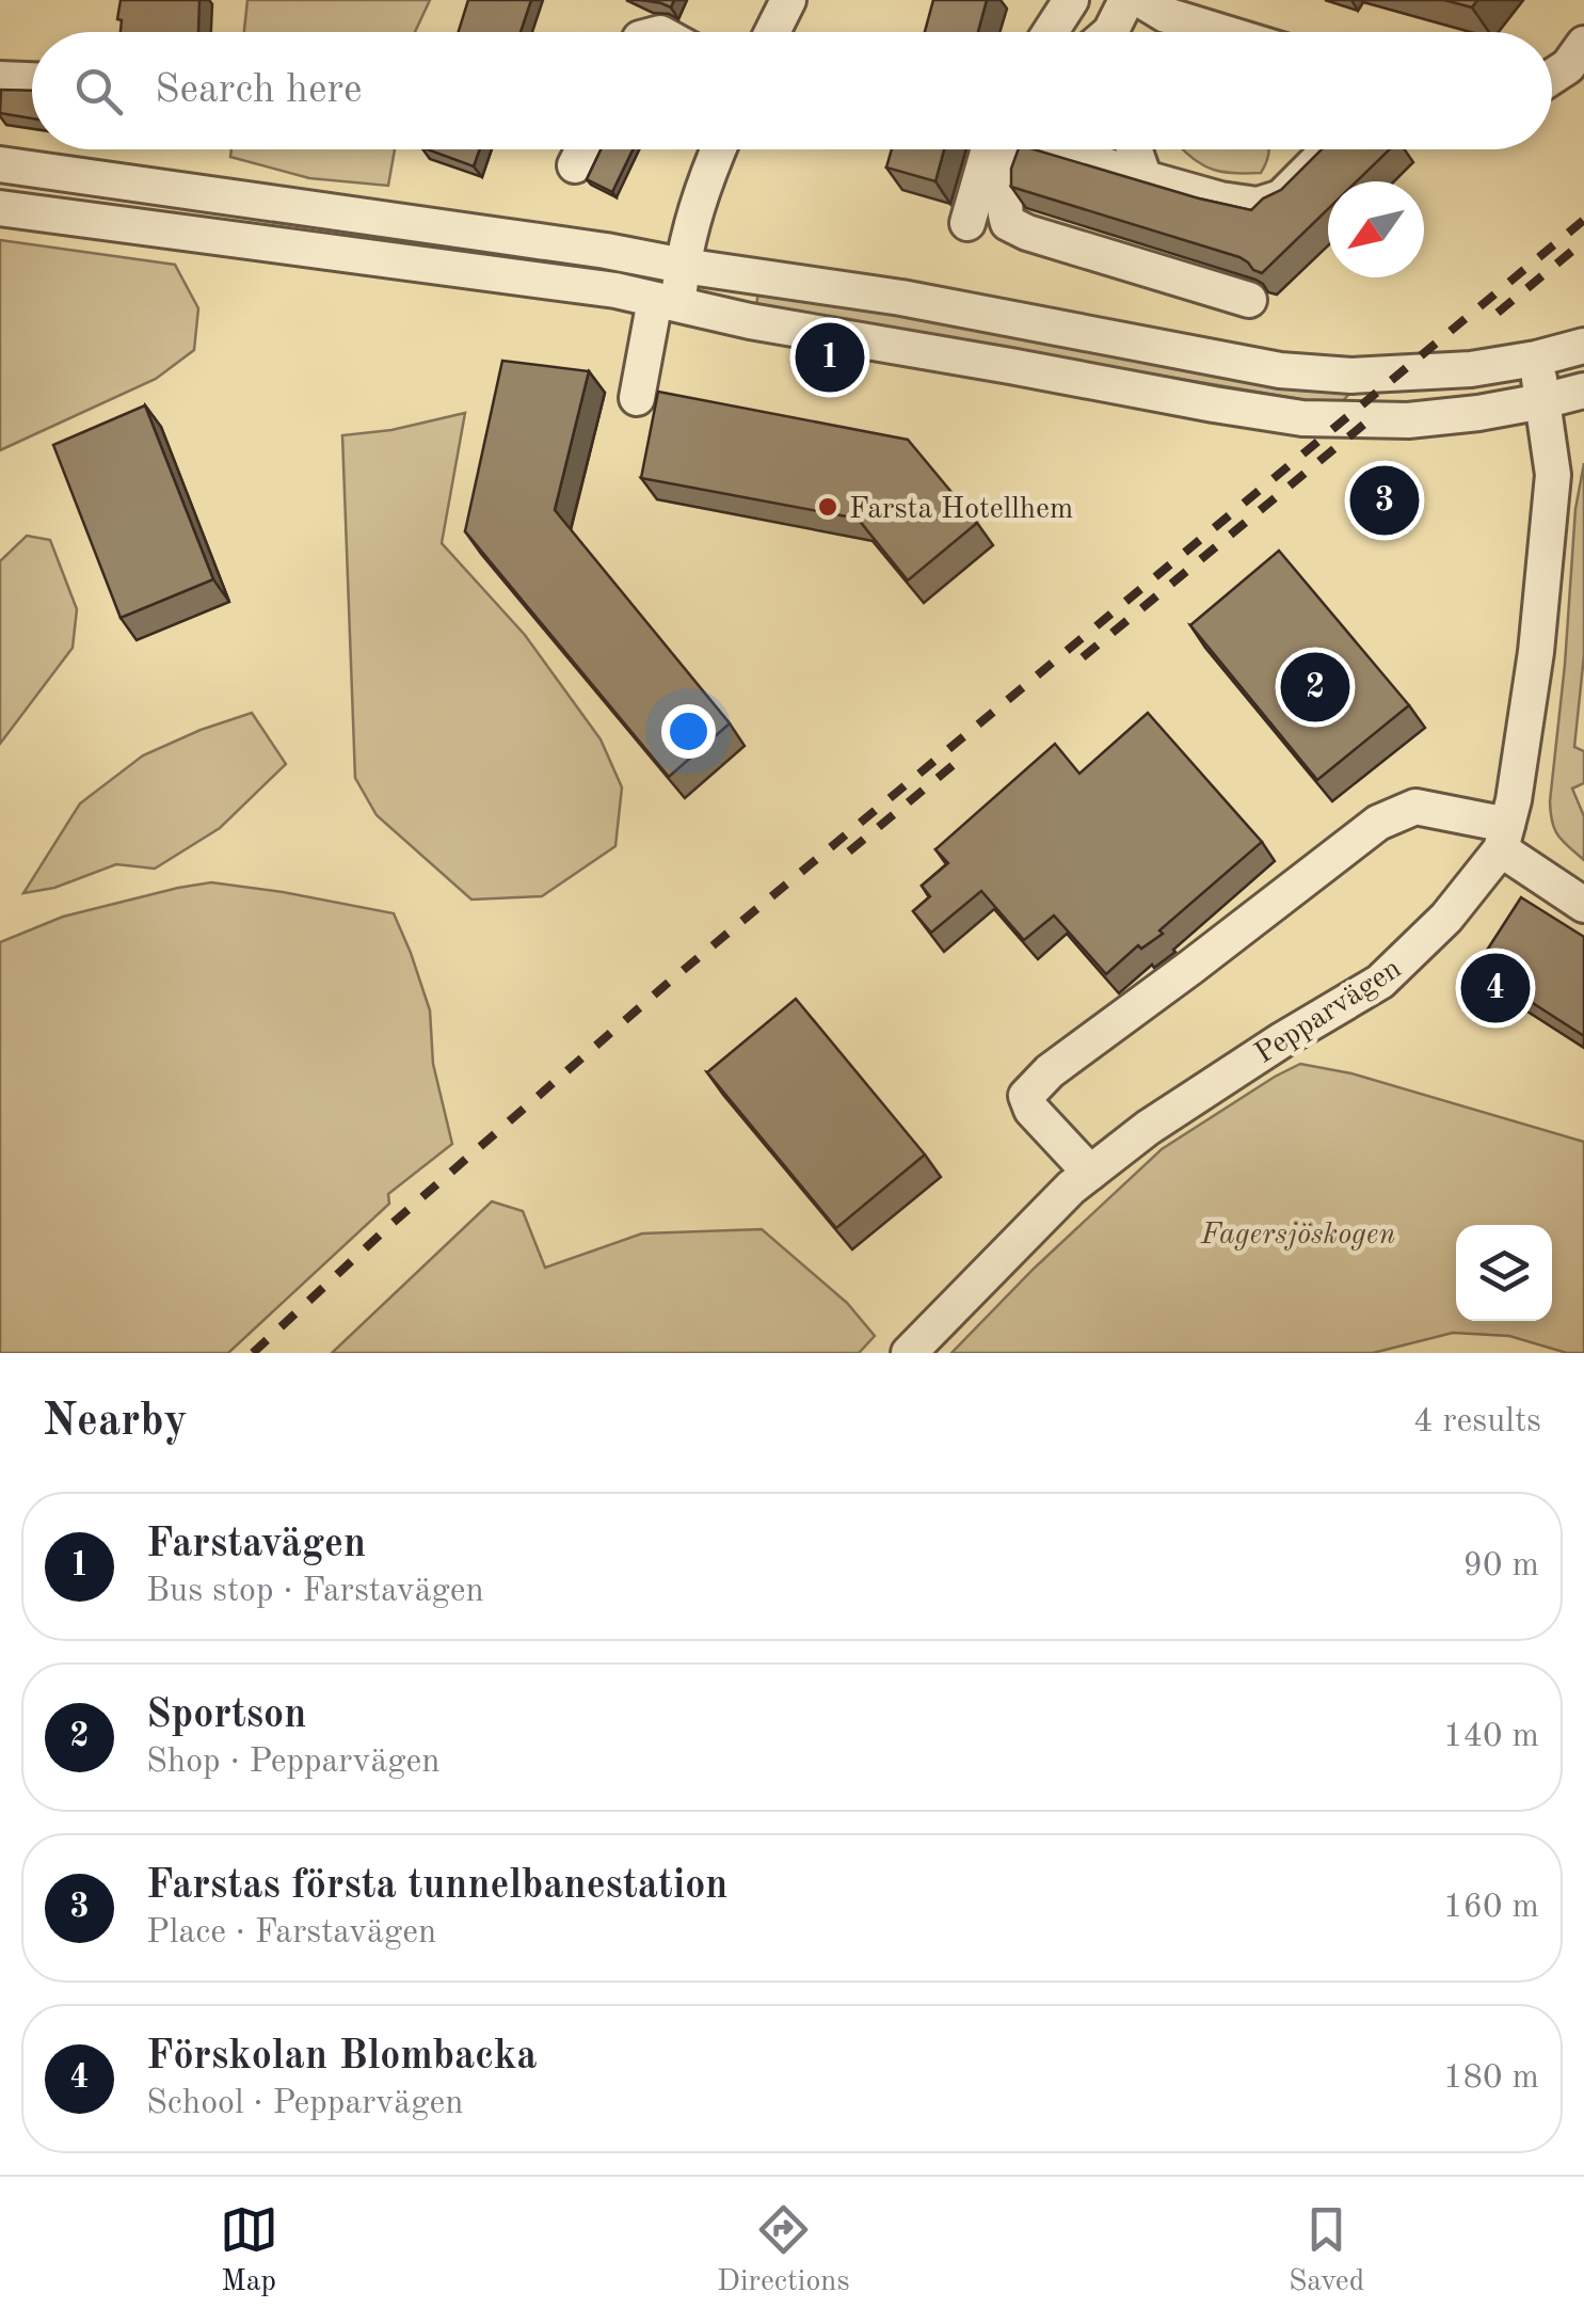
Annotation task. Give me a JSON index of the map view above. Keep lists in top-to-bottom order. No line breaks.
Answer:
{"streets":{"street":["Pepparvägen"]},"parks":["Fagersjöskogen"],"places":["Farsta Hotellhem"],"north":"bottom left","page":{"search":"Search here","pins":["1","3","2","4"],"heading":["Nearby","4 results"],"list":[{"mark":"1","name":"Farstavägen","note":"Bus stop · Farstavägen","value":"90 m"},{"mark":"2","name":"Sportson","note":"Shop · Pepparvägen","value":"140 m"},{"mark":"3","name":"Farstas första tunnelbanestation","note":"Place · Farstavägen","value":"160 m"},{"mark":"4","name":"Förskolan Blombacka","note":"School · Pepparvägen","value":"180 m"}],"nav":["Map","Directions","Saved"]}}
